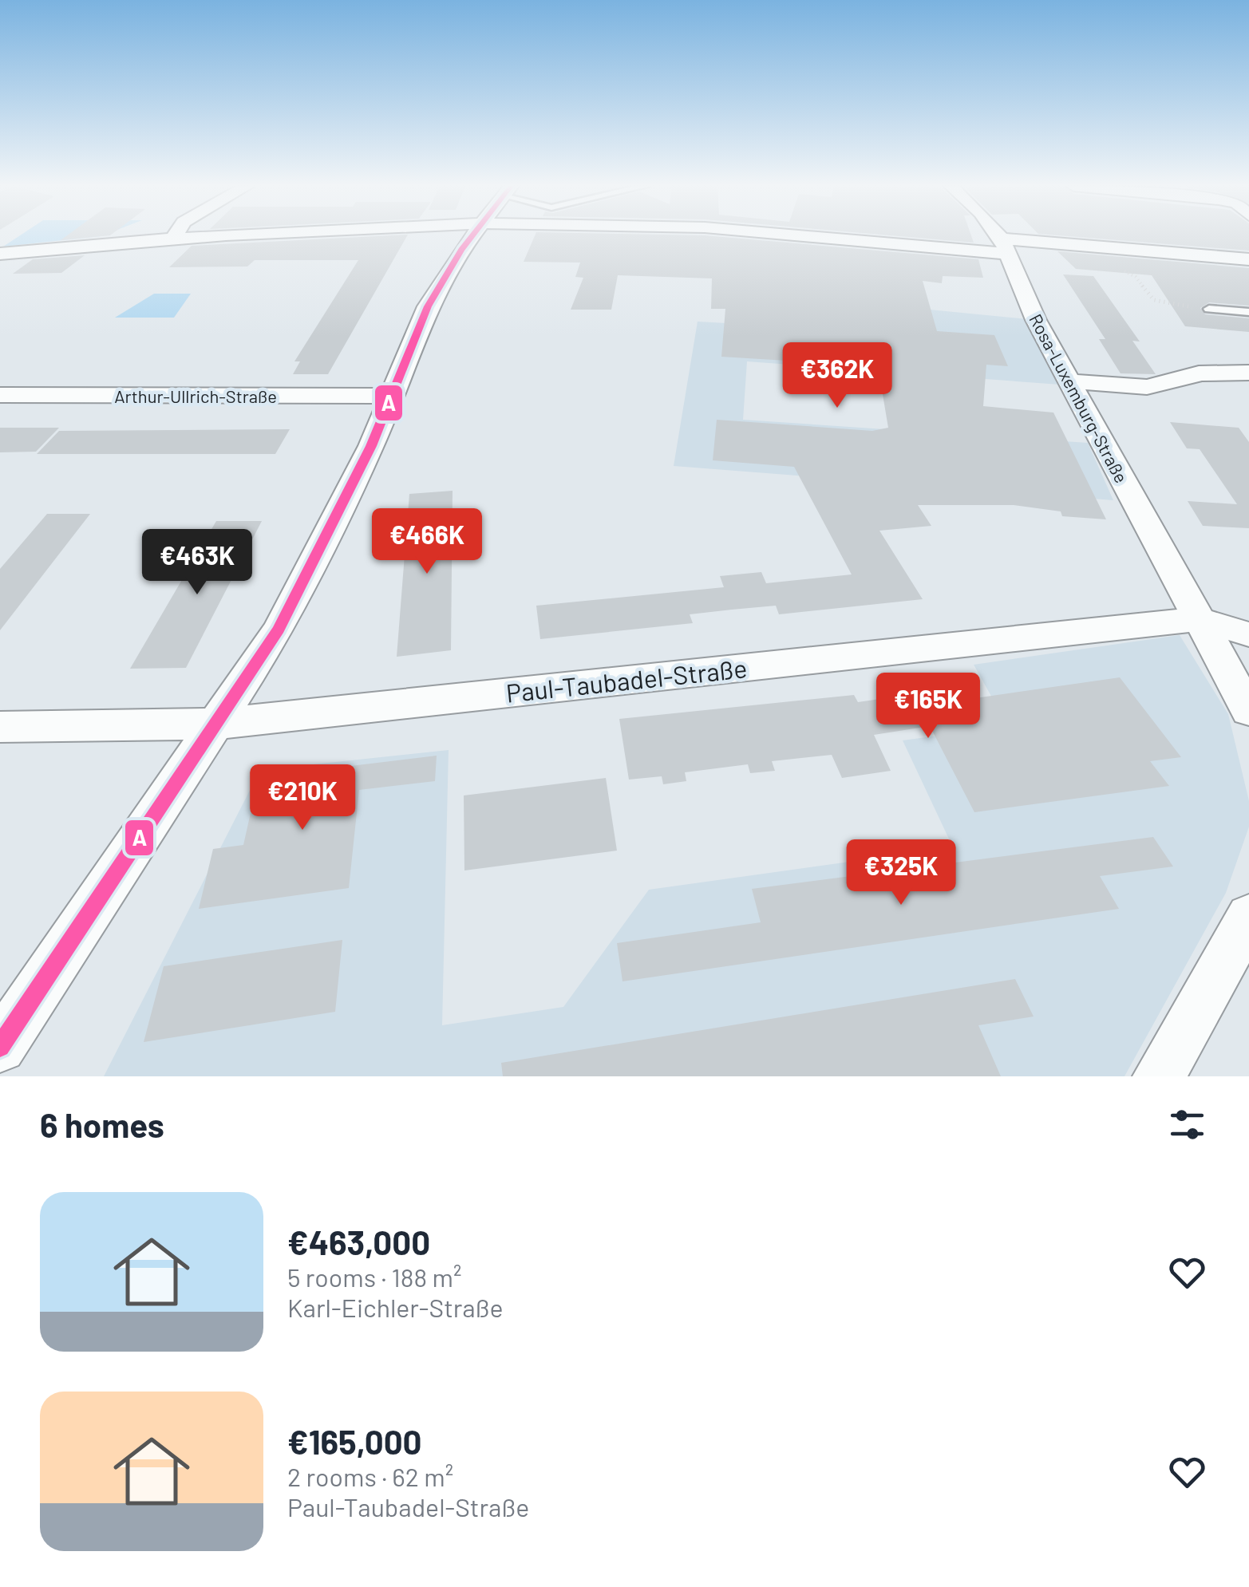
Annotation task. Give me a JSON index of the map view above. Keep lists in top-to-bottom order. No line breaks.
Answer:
{"streets":{"street":["Arthur-Ullrich-Straße","Rosa-Luxemburg-Straße","Paul-Taubadel-Straße"]},"crossings":[["Rosa-Luxemburg-Straße","Paul-Taubadel-Straße"]],"lines":["transit line A"],"page":{"price":["€362K","€466K","€463K","€165K","€210K","€325K"],"heading":"6 homes","list":[{"name":"€463,000","note":"5 rooms · 188 m² · Karl-Eichler-Straße"},{"name":"€165,000","note":"2 rooms · 62 m² · Paul-Taubadel-Straße"}]}}
